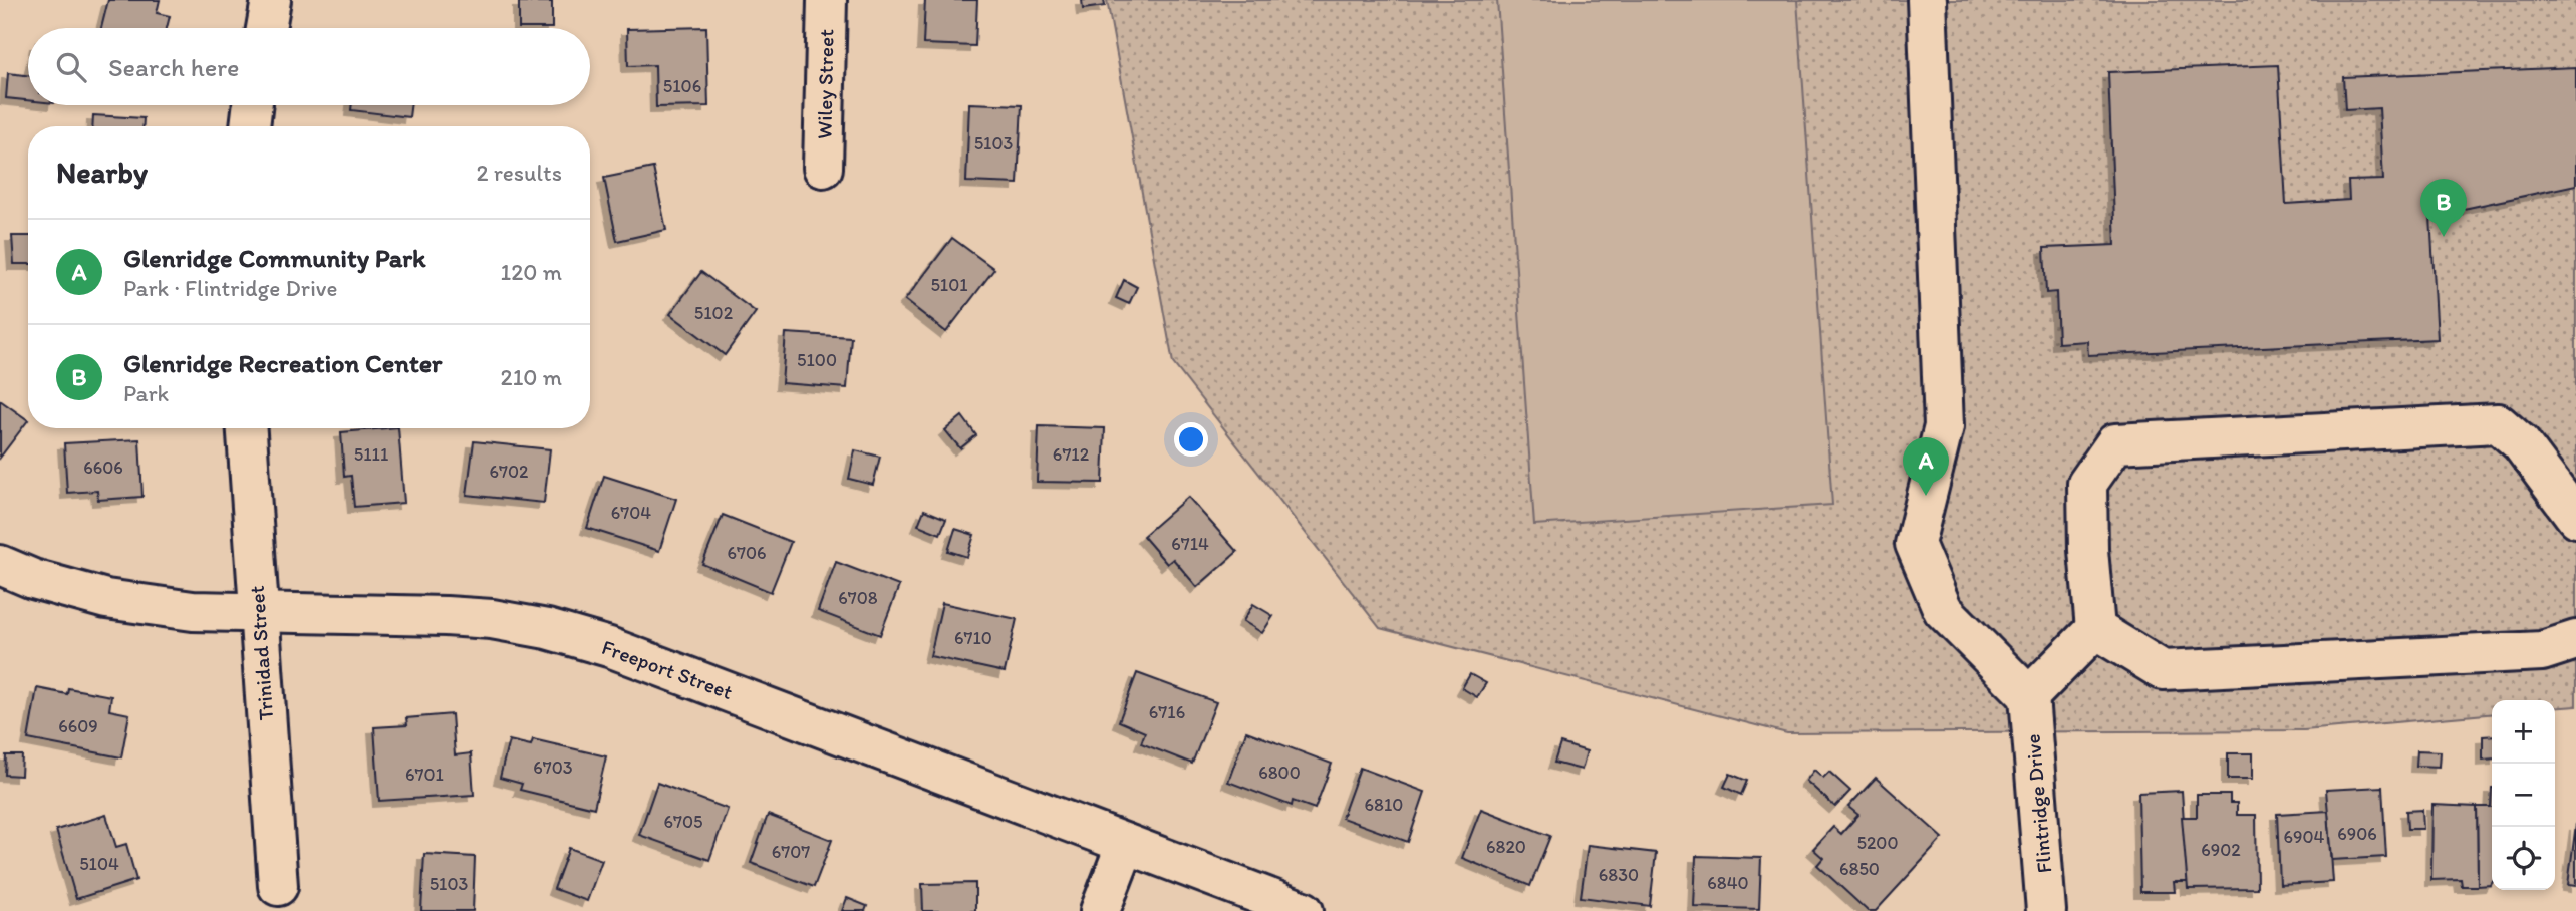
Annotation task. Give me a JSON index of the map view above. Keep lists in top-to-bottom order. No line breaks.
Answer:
{"streets":{"street":["Wiley Street","Trinidad Street","Freeport Street","Flintridge Drive"]},"crossings":[["Trinidad Street","Freeport Street"]],"house_numbers":["5106","5103","5101","5102","5100","5111","6712","6606","6702","6704","6714","6706","6708","6710","6716","6609","6703","6800","6701","6810","6705","6906","6904","5200","6820","6902","6707","5104","6850","6830","6840","5103"],"page":{"search":"Search here","heading":["Nearby","2 results"],"pins":["B","A"],"list":[{"mark":"A","name":"Glenridge Community Park","note":"Park · Flintridge Drive","value":"120 m"},{"mark":"B","name":"Glenridge Recreation Center","note":"Park","value":"210 m"}],"map_buttons":["+","−"]}}
